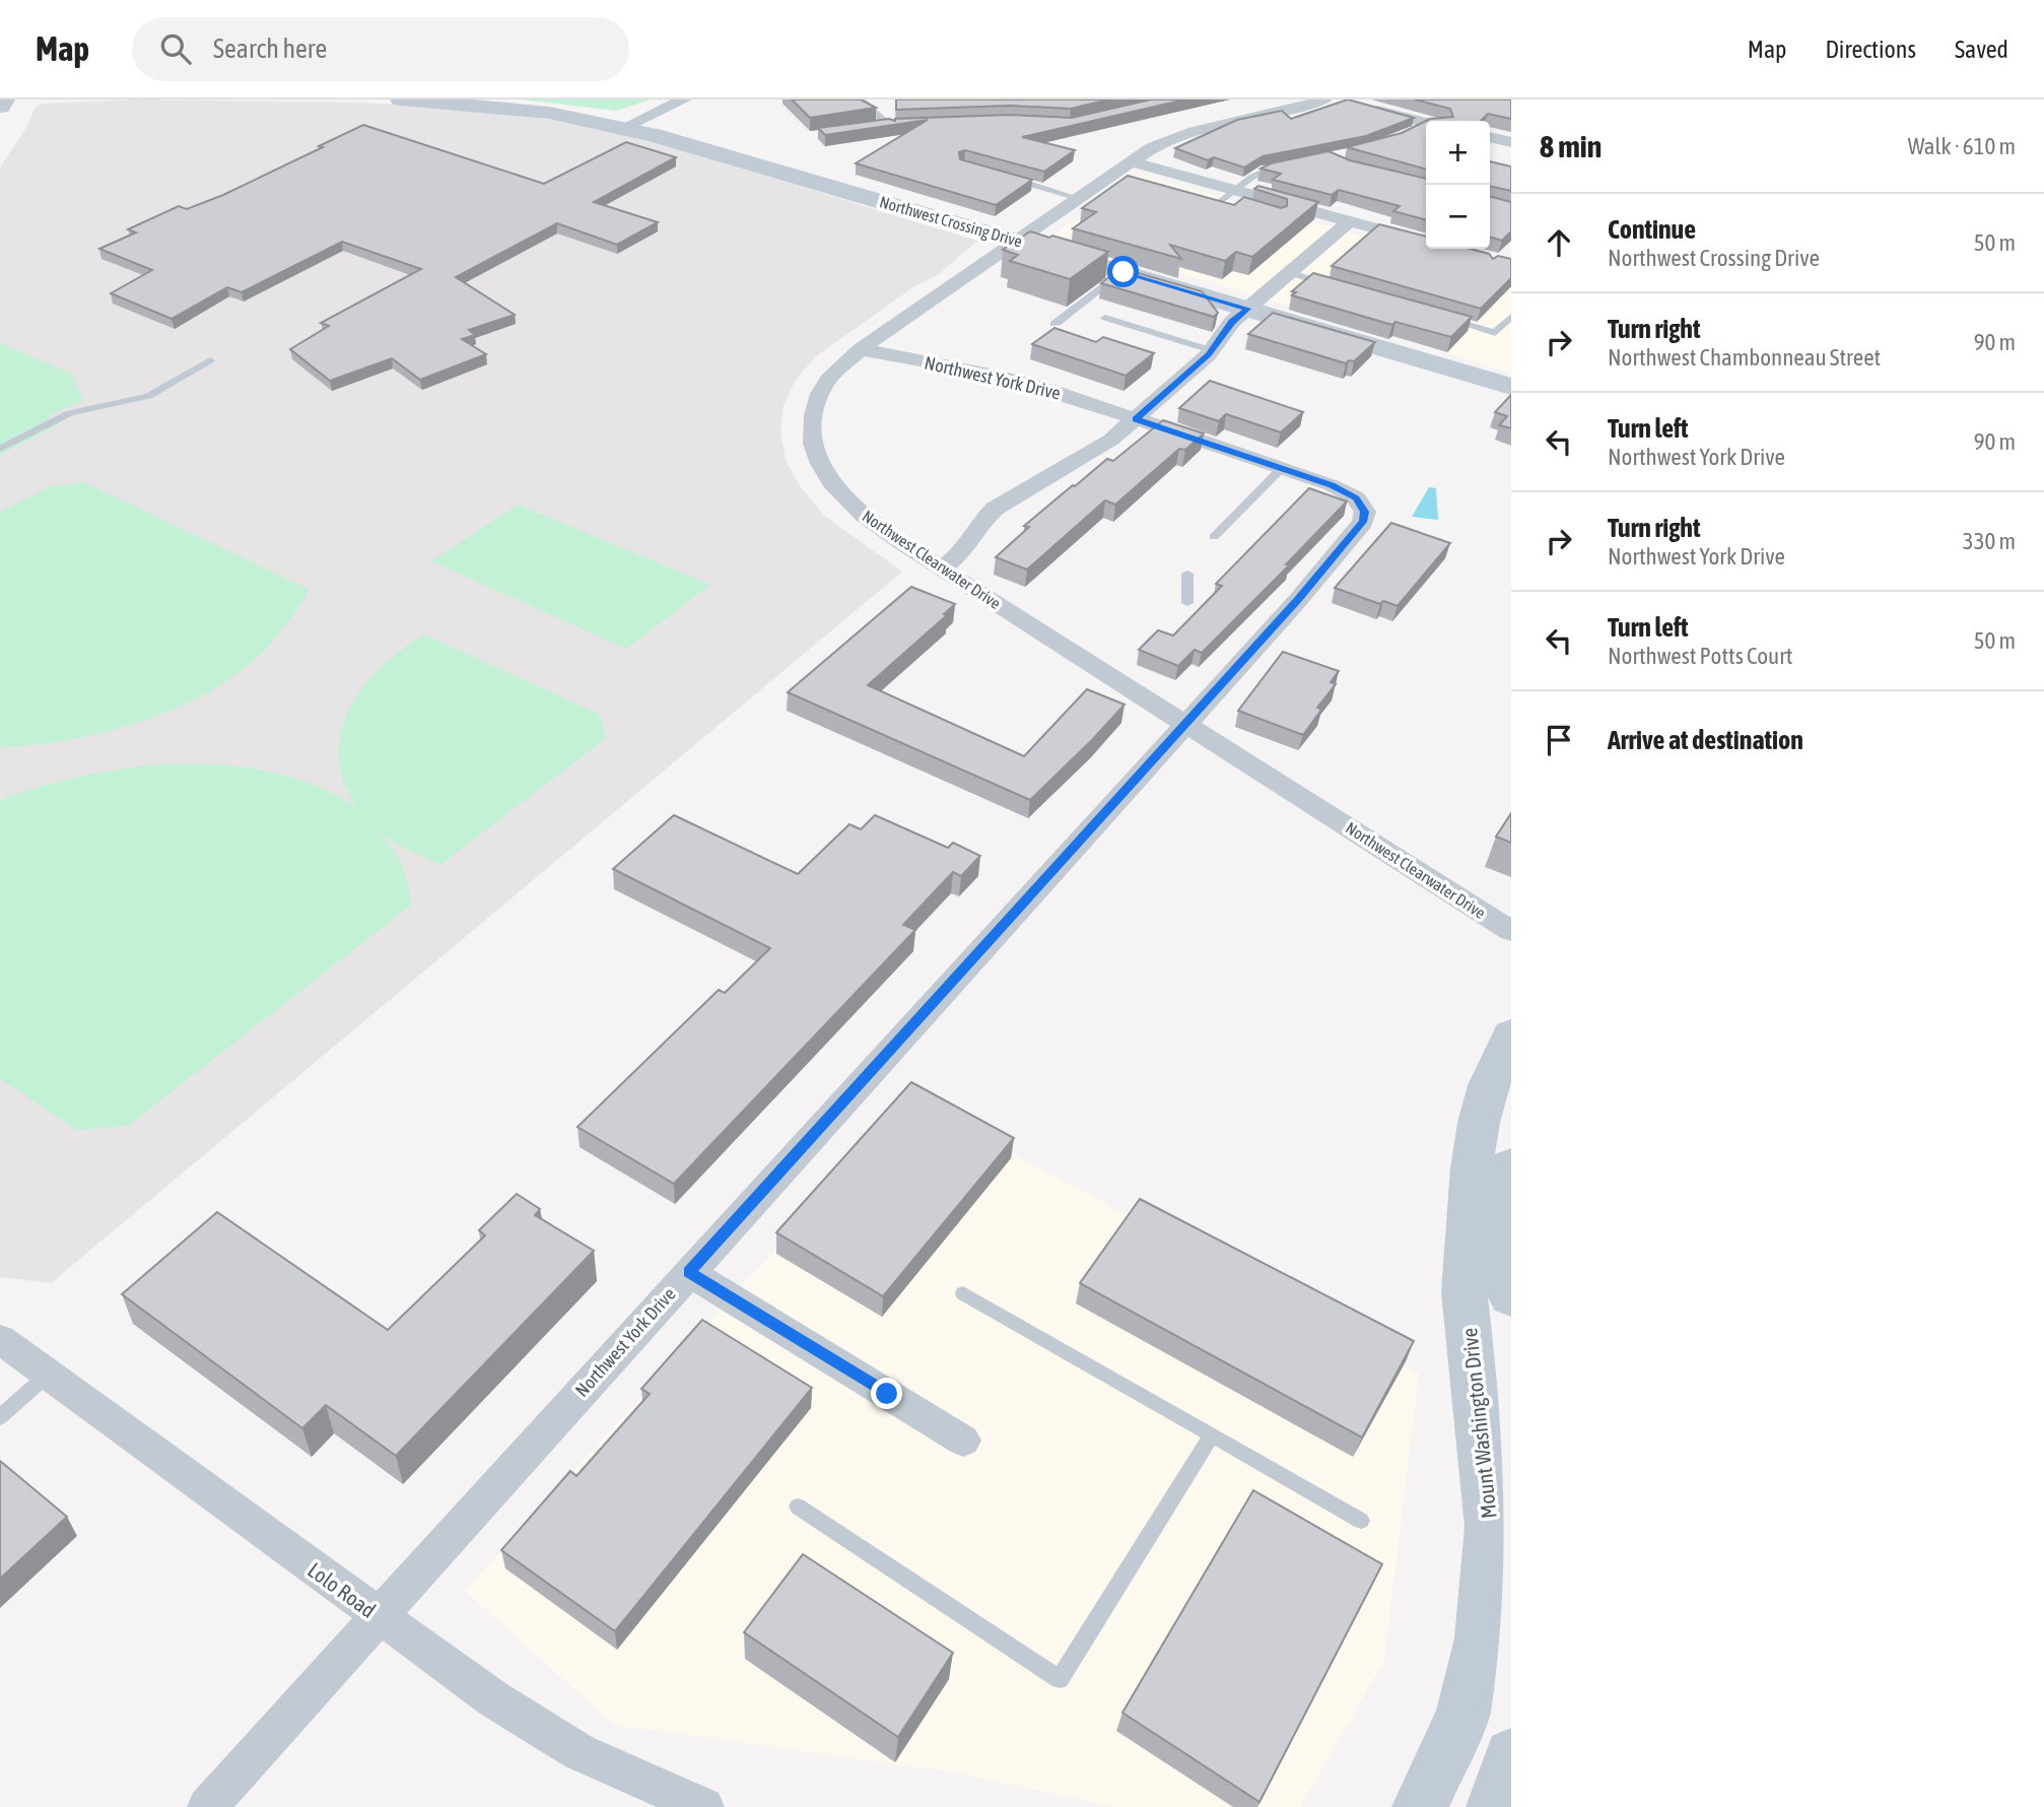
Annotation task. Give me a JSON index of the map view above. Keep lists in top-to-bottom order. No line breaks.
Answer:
{"streets":{"street":["Northwest Crossing Drive","Northwest York Drive","Northwest Clearwater Drive","Mount Washington Drive","Lolo Road"]},"crossings":[["Northwest Crossing Drive","Northwest Clearwater Drive"],["Northwest York Drive","Northwest Clearwater Drive"],["Northwest York Drive","Lolo Road"]],"page":{"header":"Map","search":"Search here","nav":["Map","Directions","Saved"],"heading":["8 min","Walk · 610 m"],"map_buttons":["+","−"],"list":[["Continue","Northwest Crossing Drive","50 m"],["Turn right","Northwest Chambonneau Street","90 m"],["Turn left","Northwest York Drive","90 m"],["Turn right","Northwest York Drive","330 m"],["Turn left","Northwest Potts Court","50 m"],"Arrive at destination"]}}
